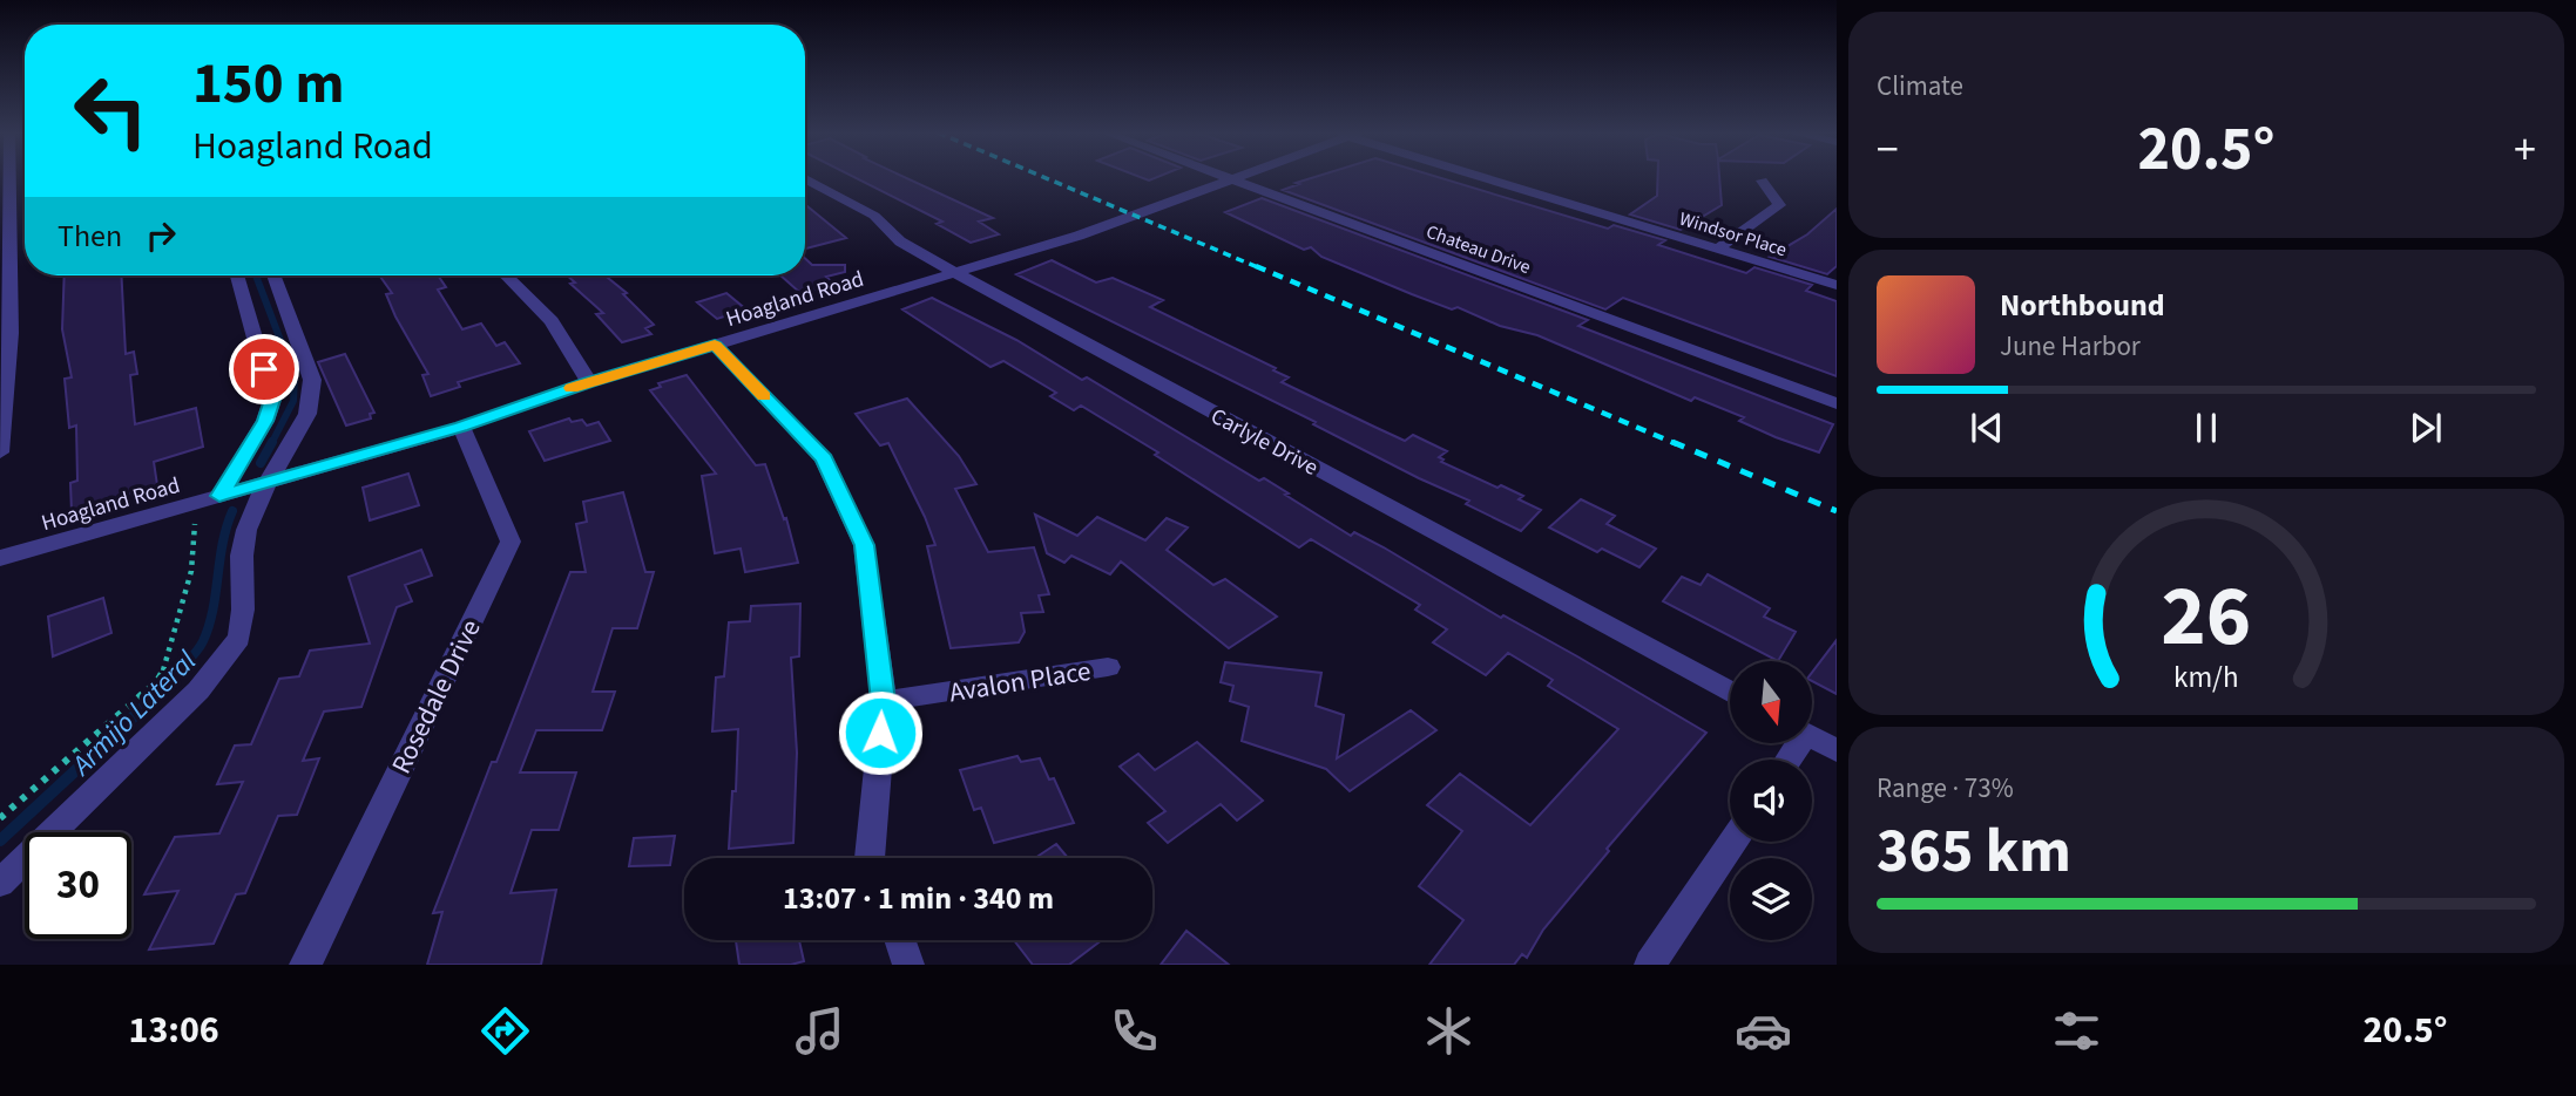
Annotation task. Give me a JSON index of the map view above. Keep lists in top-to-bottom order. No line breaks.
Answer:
{"streets":{"street":["Windsor Place","Chateau Drive","Hoagland Road","Carlyle Drive","Avalon Place","Rosedale Drive"]},"crossings":[["Chateau Drive","Hoagland Road"],["Hoagland Road","Carlyle Drive"],["Hoagland Road","Rosedale Drive"]],"water":["Armijo Lateral"],"north":"bottom","page":{"tile":["Climate",["Range · 73%","365 km"]],"turn":["150 m","Hoagland Road"],"heat":["−","20.5°","+"],"then":"Then","song":["Northbound","June Harbor"],"limit":"30","trip":"13:07 · 1 min · 340 m","tabs":["13:06","20.5°"],"gauge":["26","km/h"]}}
